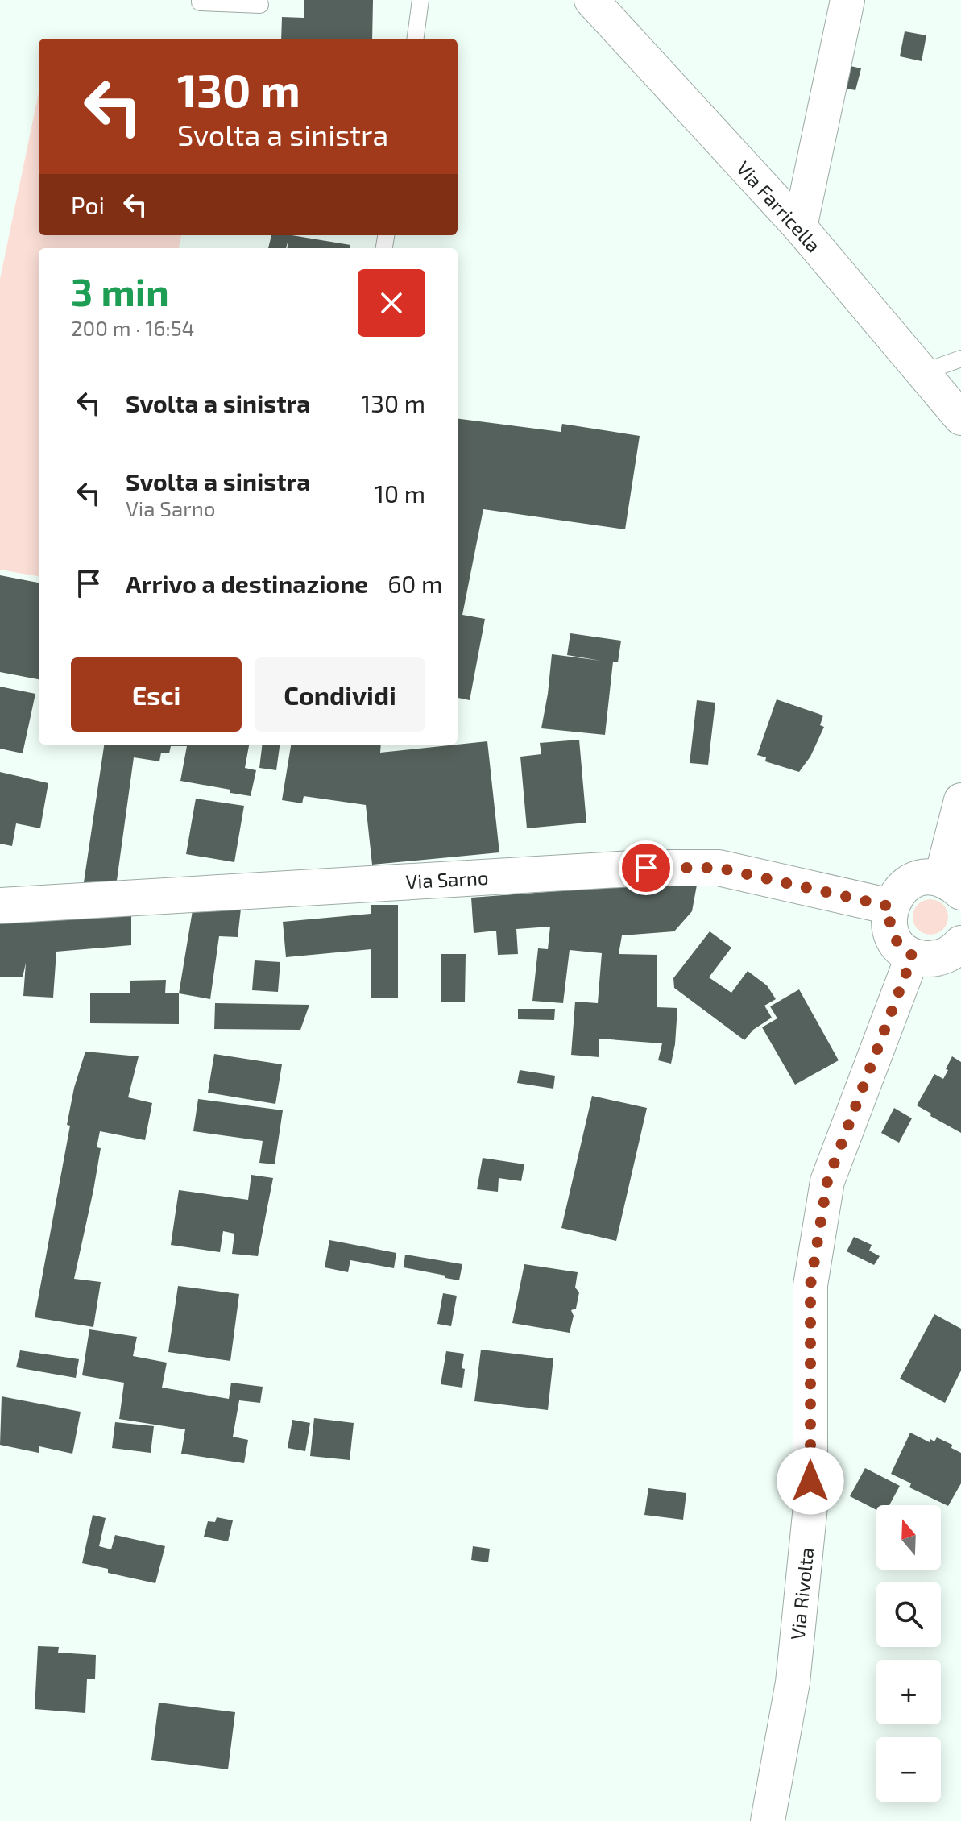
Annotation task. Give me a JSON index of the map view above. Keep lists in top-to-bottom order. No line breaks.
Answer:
{"streets":{"main road":["Via Sarno"],"street":["Via Farricella","Via Rivolta"]},"north":"top","page":{"turn":["130 m","Svolta a sinistra"],"then":"Poi","heading":["3 min","200 m · 16:54"],"list":[{"name":"Svolta a sinistra","value":"130 m"},{"name":"Svolta a sinistra","note":"Via Sarno","value":"10 m"},{"name":"Arrivo a destinazione","value":"60 m"}],"buttons":["Esci","Condividi"],"map_buttons":["+","−"]}}
